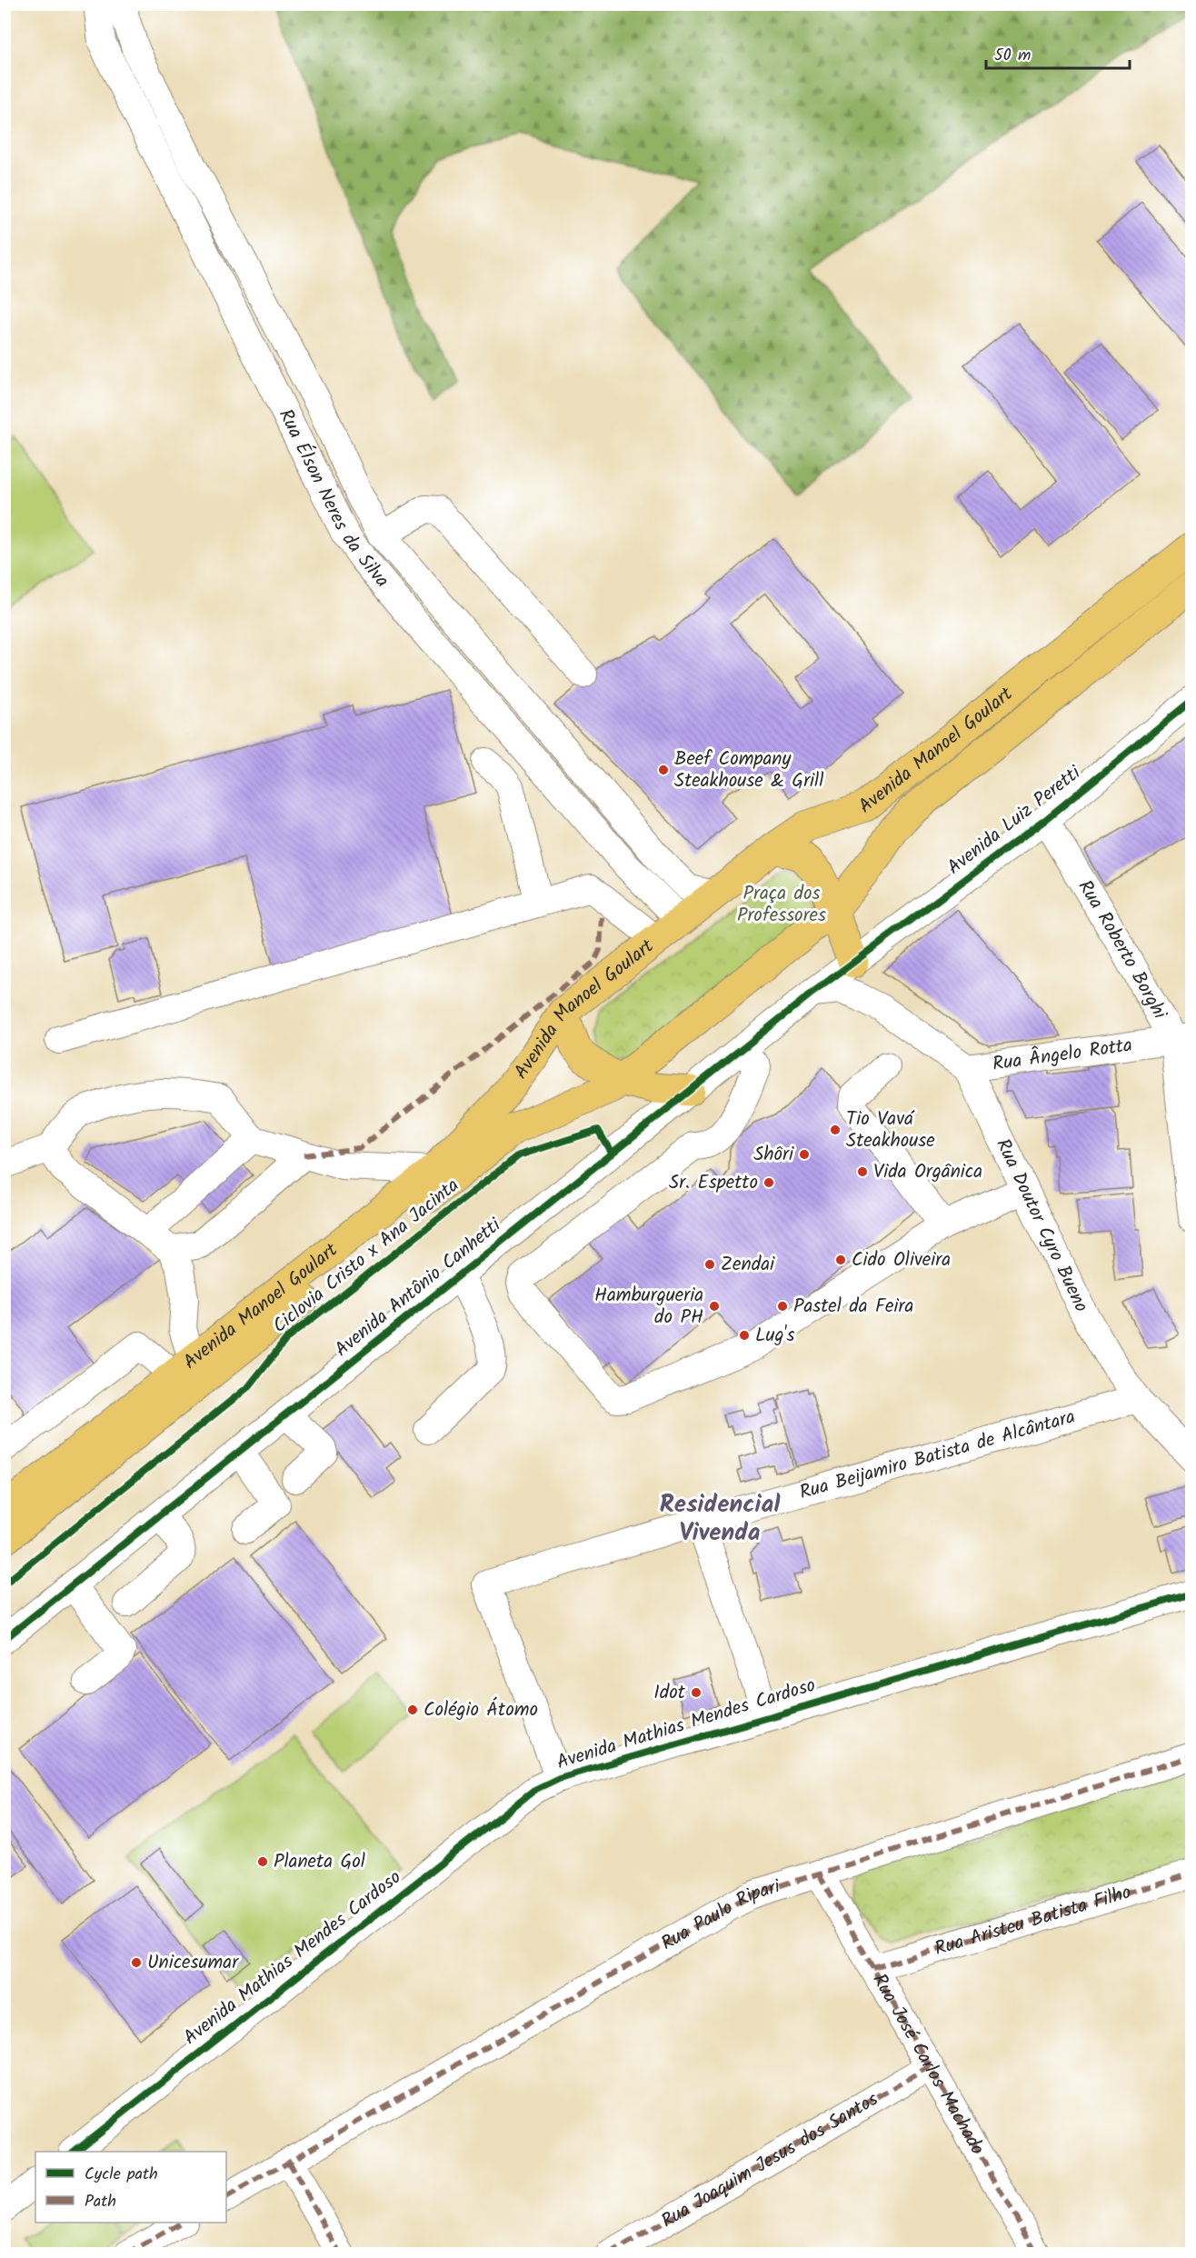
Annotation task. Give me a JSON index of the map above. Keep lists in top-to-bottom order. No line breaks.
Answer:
{"streets":{"main road":["Avenida Manoel Goulart"],"street":["Rua Élson Neres da Silva","Avenida Luiz Peretti","Rua Roberto Borghi","Rua Ângelo Rotta","Rua Doutor Cyro Bueno","Avenida Antônio Canhetti","Rua Beijamiro Batista de Alcântara","Avenida Mathias Mendes Cardoso","Rua Paulo Ripari","Rua Aristeu Batista Filho","Rua José Carlos Machado","Rua Joaquim Jesus dos Santos"],"cycle path":["Ciclovia Cristo x Ana Jacinta"]},"crossings":[["Rua Élson Neres da Silva","Avenida Manoel Goulart"],["Avenida Luiz Peretti","Rua Roberto Borghi"],["Avenida Luiz Peretti","Rua Doutor Cyro Bueno"],["Avenida Luiz Peretti","Avenida Antônio Canhetti"],["Rua Roberto Borghi","Rua Ângelo Rotta"],["Rua Ângelo Rotta","Rua Doutor Cyro Bueno"],["Rua Doutor Cyro Bueno","Avenida Antônio Canhetti"],["Rua Doutor Cyro Bueno","Rua Beijamiro Batista de Alcântara"],["Rua Beijamiro Batista de Alcântara","Avenida Mathias Mendes Cardoso"],["Rua Paulo Ripari","Rua José Carlos Machado"],["Rua Aristeu Batista Filho","Rua José Carlos Machado"],["Rua José Carlos Machado","Rua Joaquim Jesus dos Santos"]],"districts":["Residencial Vivenda"],"parks":["Praça dos Professores"],"places":["Beef Company Steakhouse & Grill","Tio Vavá Steakhouse","Shôri","Vida Orgânica","Sr. Espetto","Cido Oliveira","Zendai","Hamburgueria do PH","Pastel da Feira","Lug's","Idot","Colégio Átomo","Planeta Gol","Unicesumar"],"legend":["Cycle path","Path"],"scale_bar":"50 m"}
